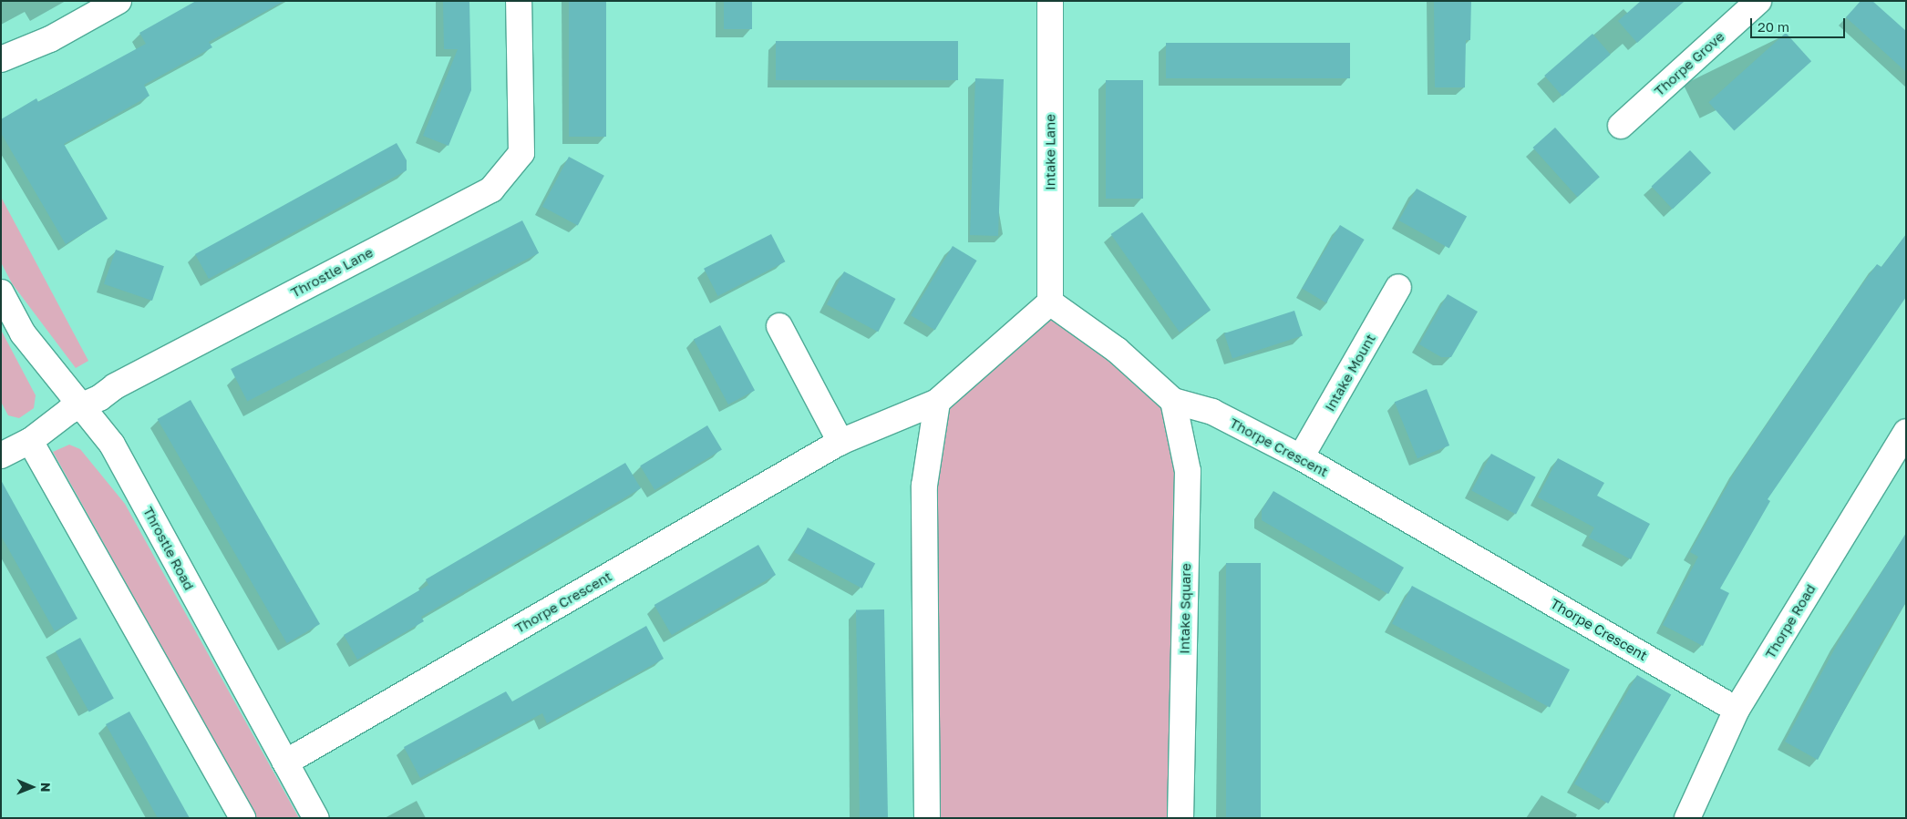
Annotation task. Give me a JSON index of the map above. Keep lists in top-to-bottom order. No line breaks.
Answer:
{"streets":{"street":["Thorpe Grove","Intake Lane","Throstle Lane","Intake Mount","Thorpe Crescent","Throstle Road","Intake Square","Thorpe Road"]},"crossings":[["Intake Lane","Thorpe Crescent"],["Throstle Lane","Throstle Road"],["Intake Mount","Thorpe Crescent"],["Thorpe Crescent","Throstle Road"],["Thorpe Crescent","Intake Square"],["Thorpe Crescent","Thorpe Road"]],"scale_bar":"20 m","north":"right"}
